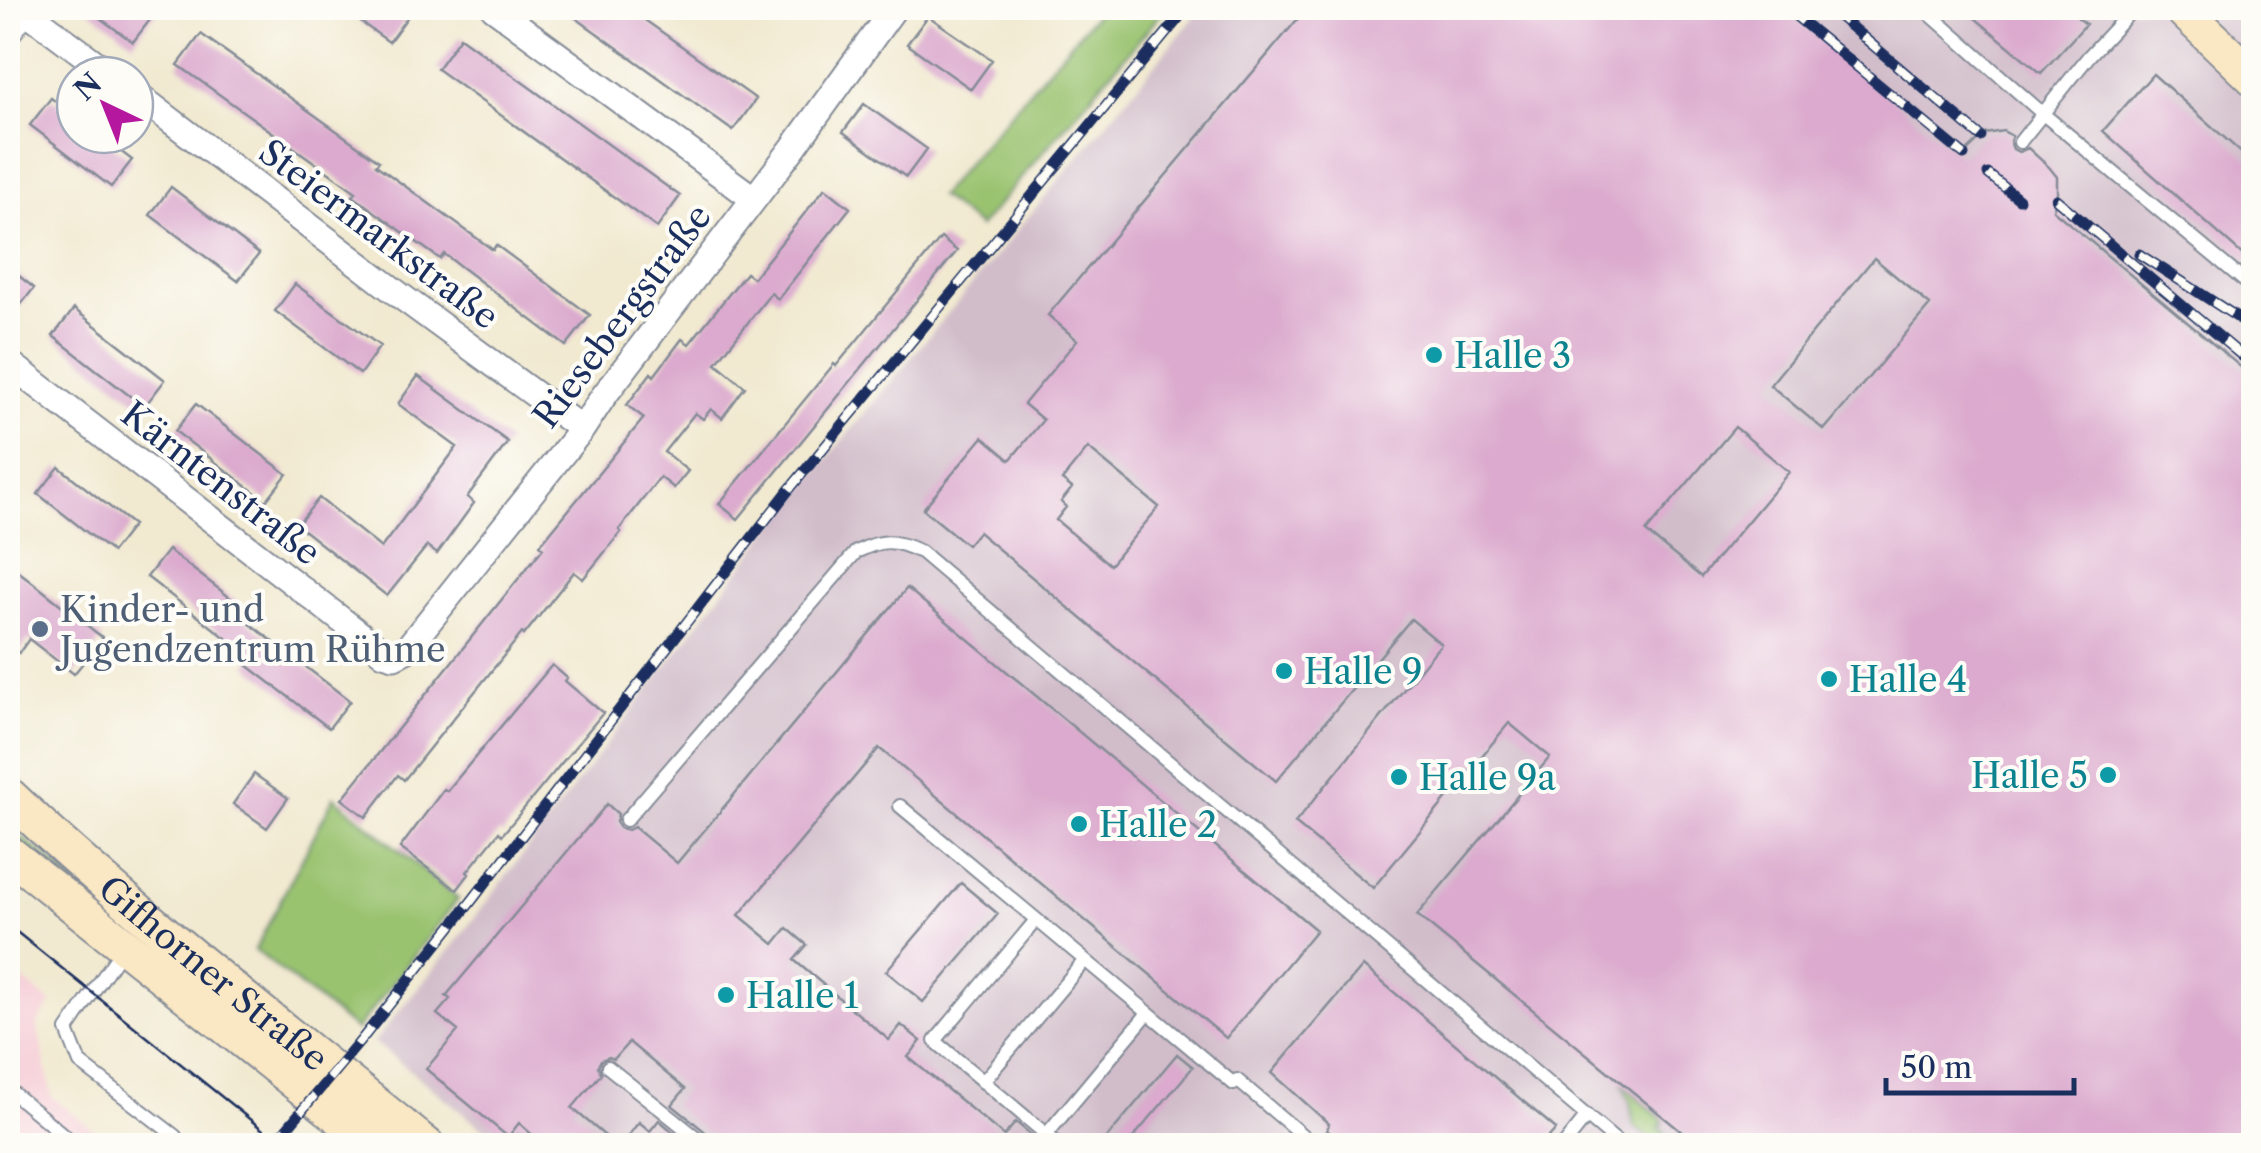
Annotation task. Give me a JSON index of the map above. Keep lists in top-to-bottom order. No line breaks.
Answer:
{"streets":{"main road":["Gifhorner Straße"],"street":["Steiermarkstraße","Riesebergstraße","Kärntenstraße"]},"crossings":[["Steiermarkstraße","Riesebergstraße"],["Riesebergstraße","Kärntenstraße"]],"places":["Halle 3","Kinder- und Jugendzentrum Rühme","Halle 9","Halle 4","Halle 5","Halle 9a","Halle 2","Halle 1"],"scale_bar":"50 m","north":"top left"}
